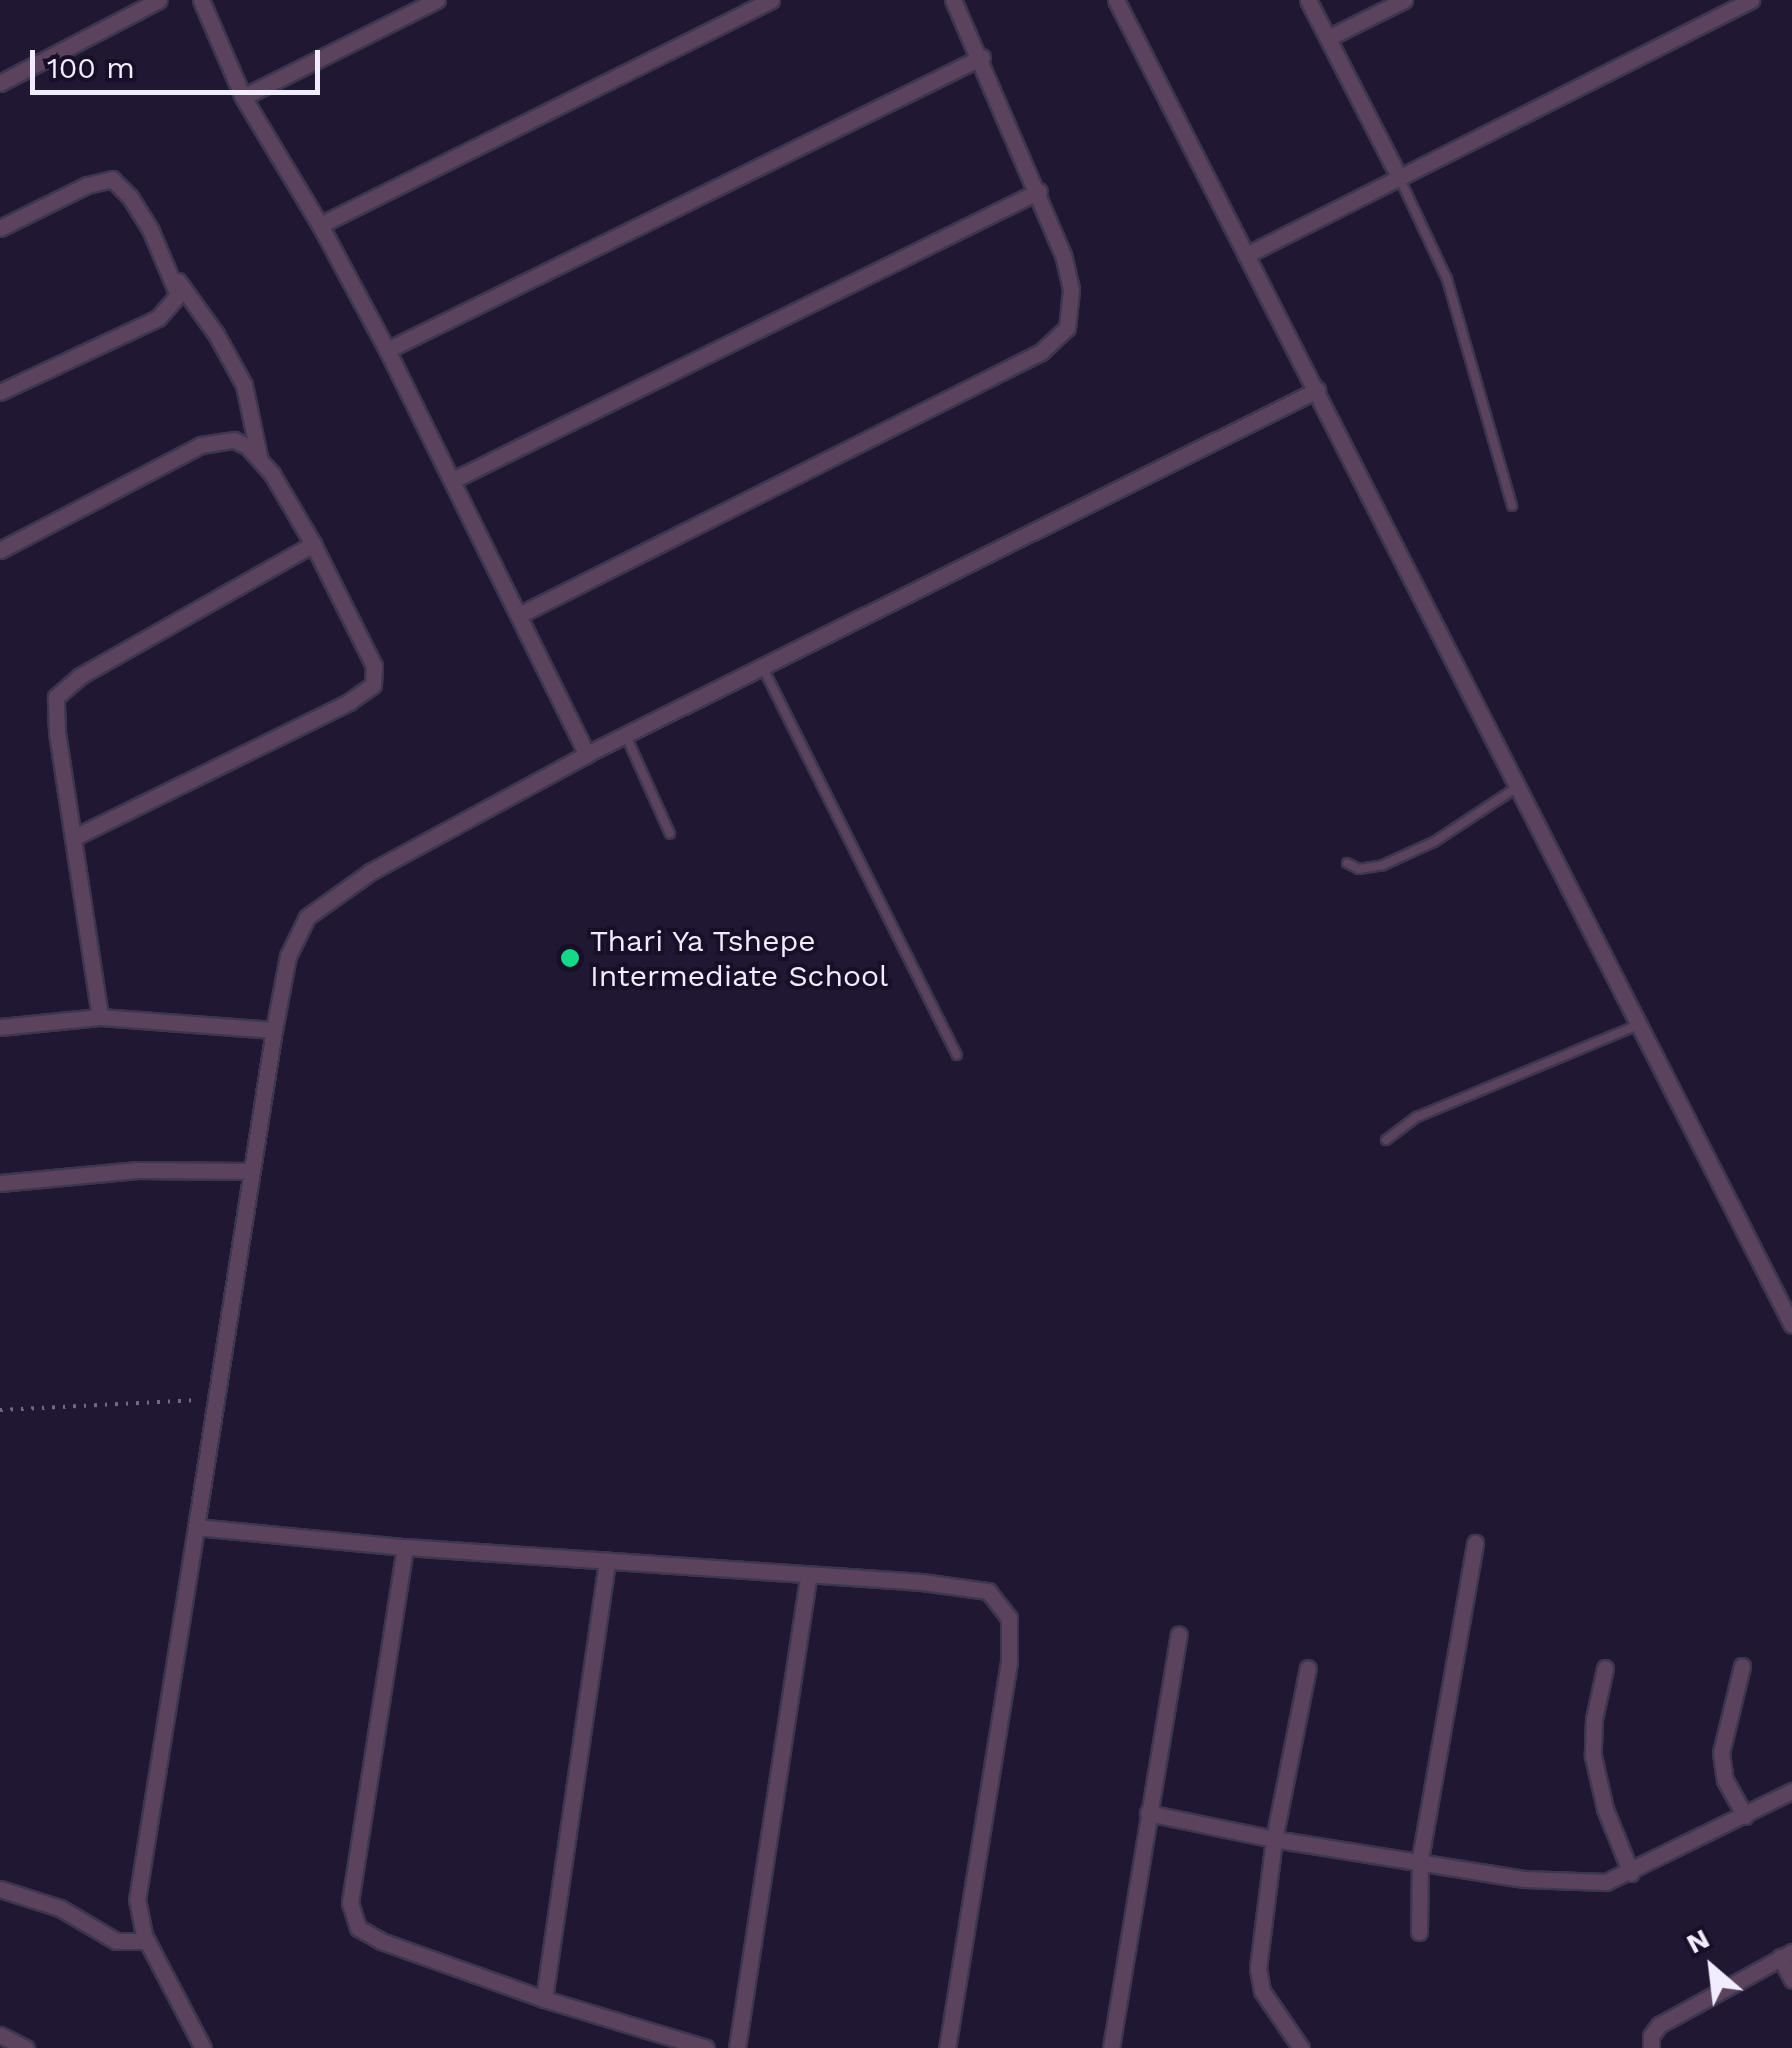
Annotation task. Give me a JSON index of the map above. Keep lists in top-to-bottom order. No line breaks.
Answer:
{"places":["Thari Ya Tshepe Intermediate School"],"scale_bar":"100 m","north":"top left"}
